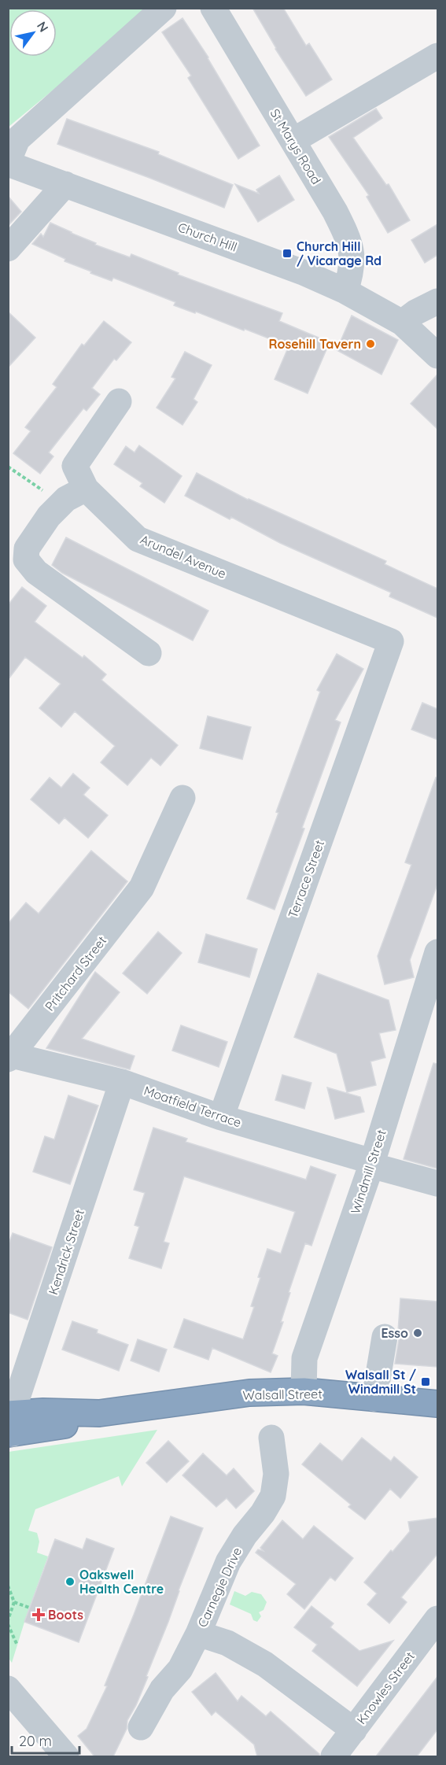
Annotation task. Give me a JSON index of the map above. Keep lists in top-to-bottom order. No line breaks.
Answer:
{"streets":{"highway":["Walsall Street"],"street":["St Marys Road","Church Hill","Arundel Avenue","Terrace Street","Pritchard Street","Moatfield Terrace","Windmill Street","Kendrick Street","Carnegie Drive","Knowles Street"]},"crossings":[["St Marys Road","Church Hill"],["Arundel Avenue","Terrace Street"],["Terrace Street","Moatfield Terrace"],["Pritchard Street","Moatfield Terrace"],["Moatfield Terrace","Windmill Street"],["Moatfield Terrace","Kendrick Street"],["Windmill Street","Walsall Street"],["Kendrick Street","Walsall Street"],["Carnegie Drive","Knowles Street"]],"places":{"transit":["Church Hill / Vicarage Rd","Walsall St / Windmill St"],"other":["Rosehill Tavern","Esso","Oakswell Health Centre"],"health":["Boots"]},"scale_bar":"20 m","north":"top right"}
